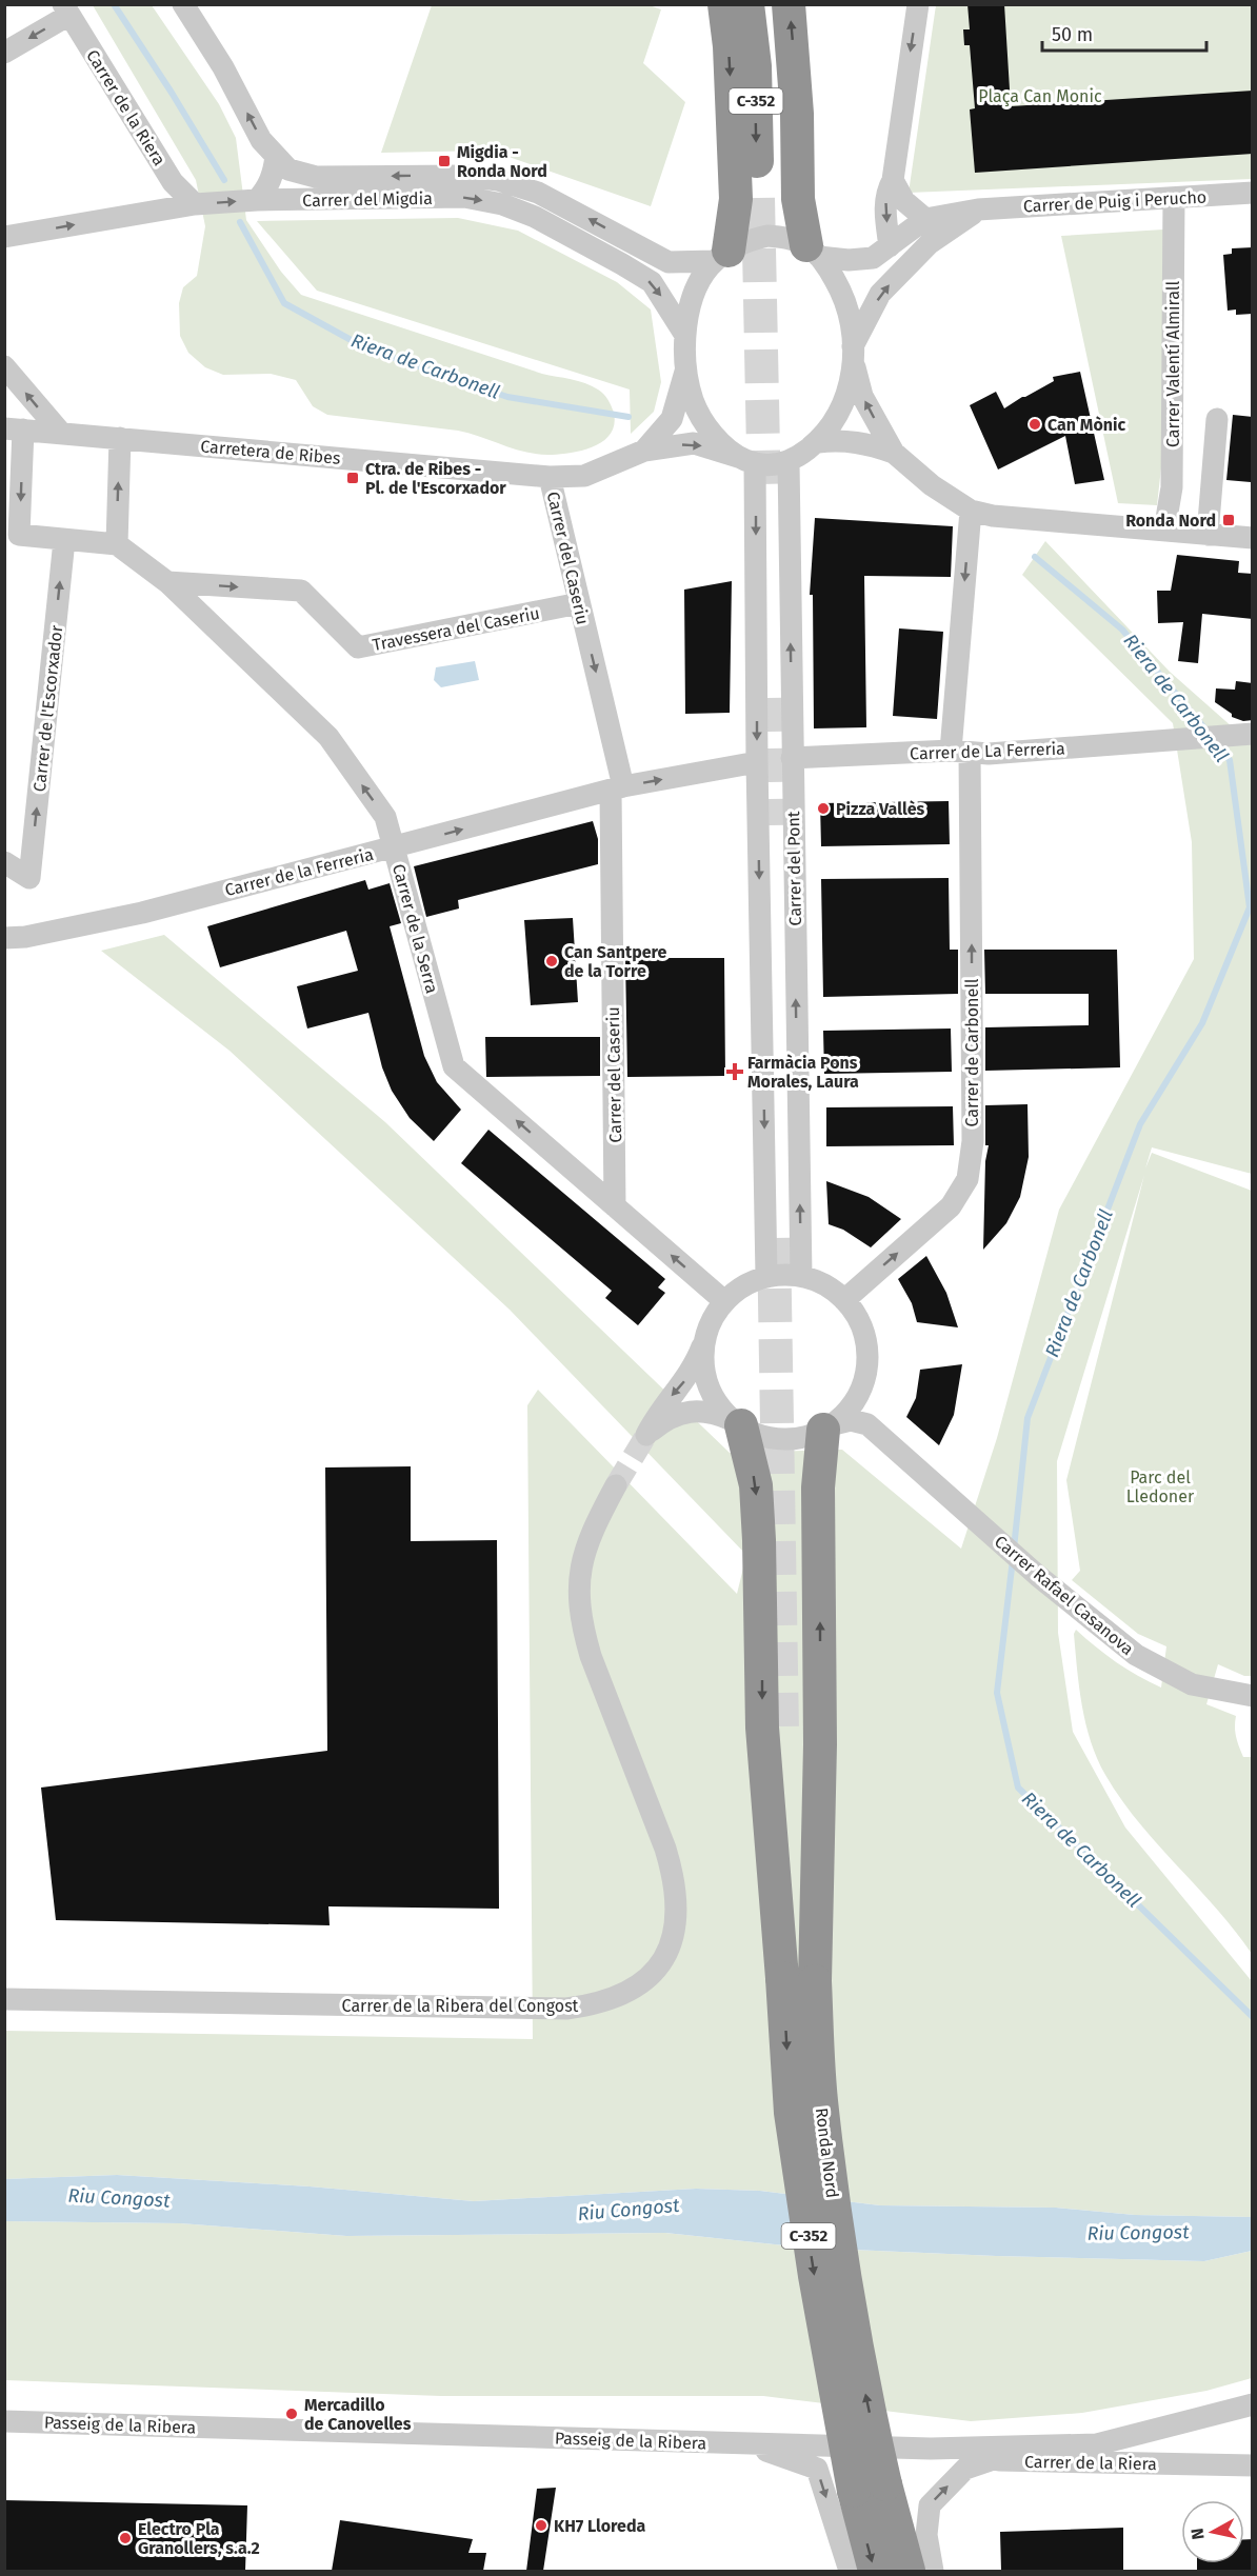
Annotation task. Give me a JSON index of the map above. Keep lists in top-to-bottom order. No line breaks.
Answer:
{"streets":{"highway":["C-352","Ronda Nord"],"street":["Carrer de la Riera","Carrer del Migdia","Carrer de Puig i Perucho","Carrer Valentí Almirall","Carretera de Ribes","Carrer del Caseriu","Travessera del Caseriu","Carrer de l'Escorxador","Carrer de La Ferreria","Carrer del Pont","Carrer de la Ferreria","Carrer de la Serra","Carrer de Carbonell","Carrer Rafael Casanova","Carrer de la Ribera del Congost","Passeig de la Ribera"]},"crossings":[["Carrer de la Riera","Carrer del Migdia"],["Carrer de la Riera","Passeig de la Ribera"],["Carrer del Migdia","Carretera de Ribes"],["Carrer del Migdia","Carrer del Pont"],["Carrer de Puig i Perucho","Carrer Valentí Almirall"],["Carretera de Ribes","Carrer del Caseriu"],["Carretera de Ribes","Carrer del Pont"],["Carrer del Caseriu","Travessera del Caseriu"],["Carrer del Caseriu","Carrer de la Ferreria"],["Carrer del Caseriu","Carrer de la Serra"],["Travessera del Caseriu","Carrer de la Serra"],["Carrer de La Ferreria","Carrer del Pont"],["Carrer de La Ferreria","Carrer de Carbonell"],["Carrer del Pont","Carrer de la Ferreria"],["Carrer del Pont","Carrer de la Serra"],["Carrer del Pont","Carrer de Carbonell"],["Carrer de la Ferreria","Carrer de la Serra"],["Carrer de la Serra","Carrer de Carbonell"]],"one_way":["Travessera del Caseriu","Carrer de l'Escorxador","Carrer de la Ferreria","Carrer de la Serra"],"water":["Riera de Carbonell","Riu Congost"],"parks":["Plaça Can Monic","Parc del Lledoner"],"places":{"transit":["Migdia - Ronda Nord","Ctra. de Ribes - Pl. de l'Escorxador","Ronda Nord"],"other":["Can Mònic","Pizza Vallès","Can Santpere de la Torre","Mercadillo de Canovelles","KH7 Lloreda","Electro Pla Granollers, s.a.2"],"health":["Farmàcia Pons Morales, Laura"]},"scale_bar":"50 m","north":"left"}
